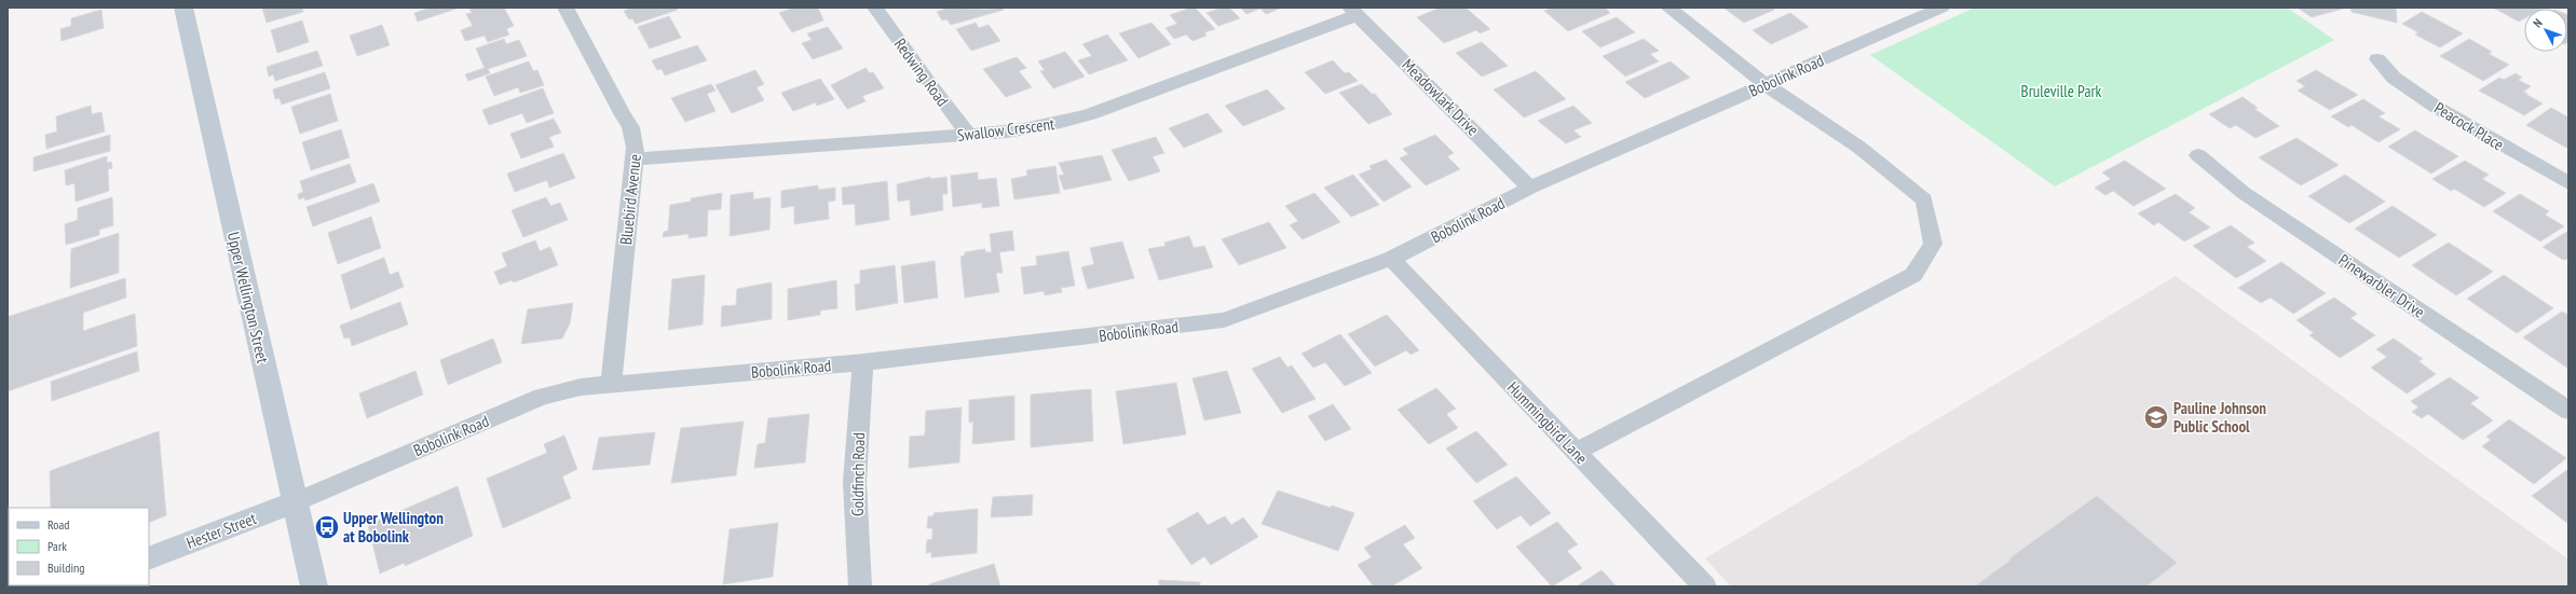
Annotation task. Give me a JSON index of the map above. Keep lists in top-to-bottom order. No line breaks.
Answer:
{"streets":{"main road":["Upper Wellington Street","Hester Street"],"street":["Redwing Road","Bobolink Road","Meadowlark Drive","Peacock Place","Swallow Crescent","Bluebird Avenue","Pinewarbler Drive","Hummingbird Lane","Goldfinch Road"]},"crossings":[["Redwing Road","Swallow Crescent"],["Bobolink Road","Meadowlark Drive"],["Bobolink Road","Bluebird Avenue"],["Bobolink Road","Upper Wellington Street"],["Bobolink Road","Hummingbird Lane"],["Bobolink Road","Goldfinch Road"],["Bobolink Road","Hester Street"],["Meadowlark Drive","Swallow Crescent"],["Swallow Crescent","Bluebird Avenue"],["Upper Wellington Street","Hester Street"]],"parks":["Bruleville Park"],"places":{"school or university":["Pauline Johnson Public School"],"bus stop":["Upper Wellington at Bobolink"]},"legend":["Road","Park","Building"],"north":"top left"}
